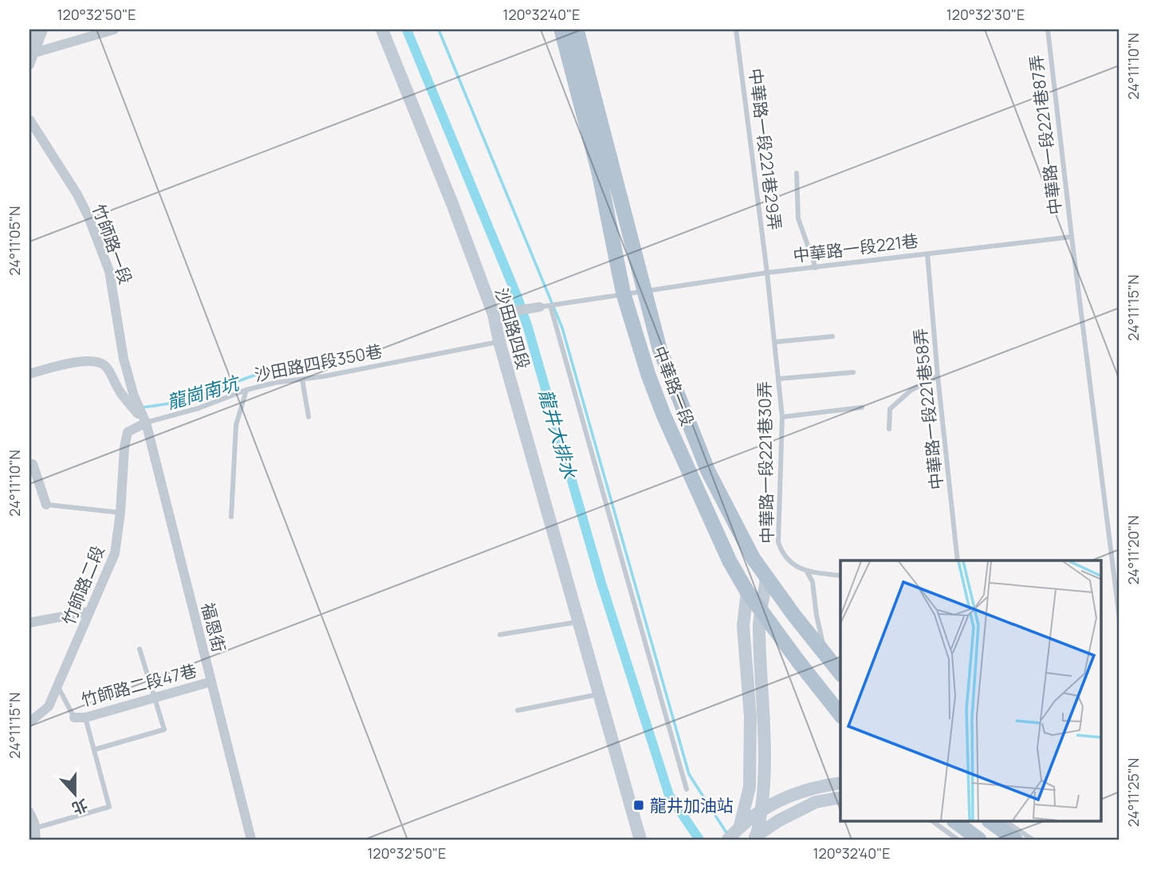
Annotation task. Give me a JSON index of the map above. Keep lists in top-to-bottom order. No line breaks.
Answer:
{"streets":{"main road":["中華路一段"],"street":["竹師路一段","沙田路四段","竹師路二段","福恩街","竹師路二段47巷"],"lane":["中華路一段221巷87弄","中華路一段221巷29弄","中華路一段221巷","沙田路四段350巷","中華路一段221巷58弄","中華路一段221巷30弄"]},"crossings":[["中華路一段221巷87弄","中華路一段221巷"],["中華路一段221巷29弄","中華路一段221巷"],["中華路一段221巷29弄","中華路一段221巷30弄"],["竹師路一段","沙田路四段350巷"],["竹師路一段","竹師路二段"],["竹師路一段","福恩街"],["中華路一段221巷","中華路一段"],["中華路一段221巷","中華路一段221巷58弄"],["中華路一段221巷","中華路一段221巷30弄"],["沙田路四段","沙田路四段350巷"],["沙田路四段350巷","竹師路二段"],["沙田路四段350巷","福恩街"],["竹師路二段","福恩街"],["福恩街","竹師路二段47巷"]],"water":["龍崗南坑","龍井大排水"],"places":{"transit":["龍井加油站"]},"north":"bottom","coordinates":["120°32'50\"E","120°32'40\"E","120°32'30\"E","24°11'10\"N","24°11'05\"N","24°11'15\"N","24°11'20\"N","24°11'25\"N"]}
